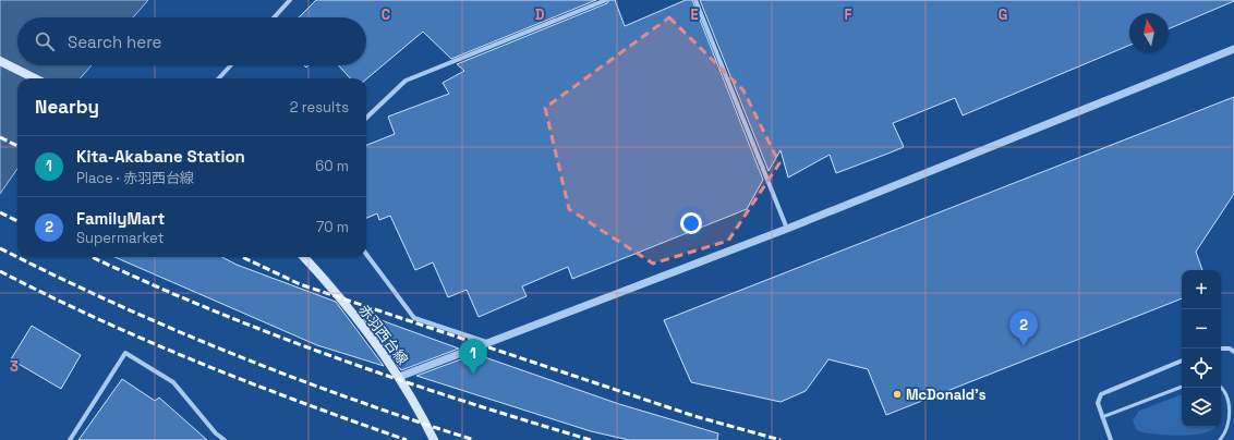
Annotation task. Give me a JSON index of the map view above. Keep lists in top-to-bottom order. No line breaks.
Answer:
{"streets":{"main road":["赤羽西台線"]},"places":["McDonald's"],"north":"top","page":{"search":"Search here","heading":["Nearby","2 results"],"list":[{"mark":"1","name":"Kita-Akabane Station","note":"Place · 赤羽西台線","value":"60 m"},{"mark":"2","name":"FamilyMart","note":"Supermarket","value":"70 m"}],"map_buttons":["+","−"],"pins":["2","1"]},"grid":{"columns":["C","D","E","F","G"],"rows":["3"]}}
